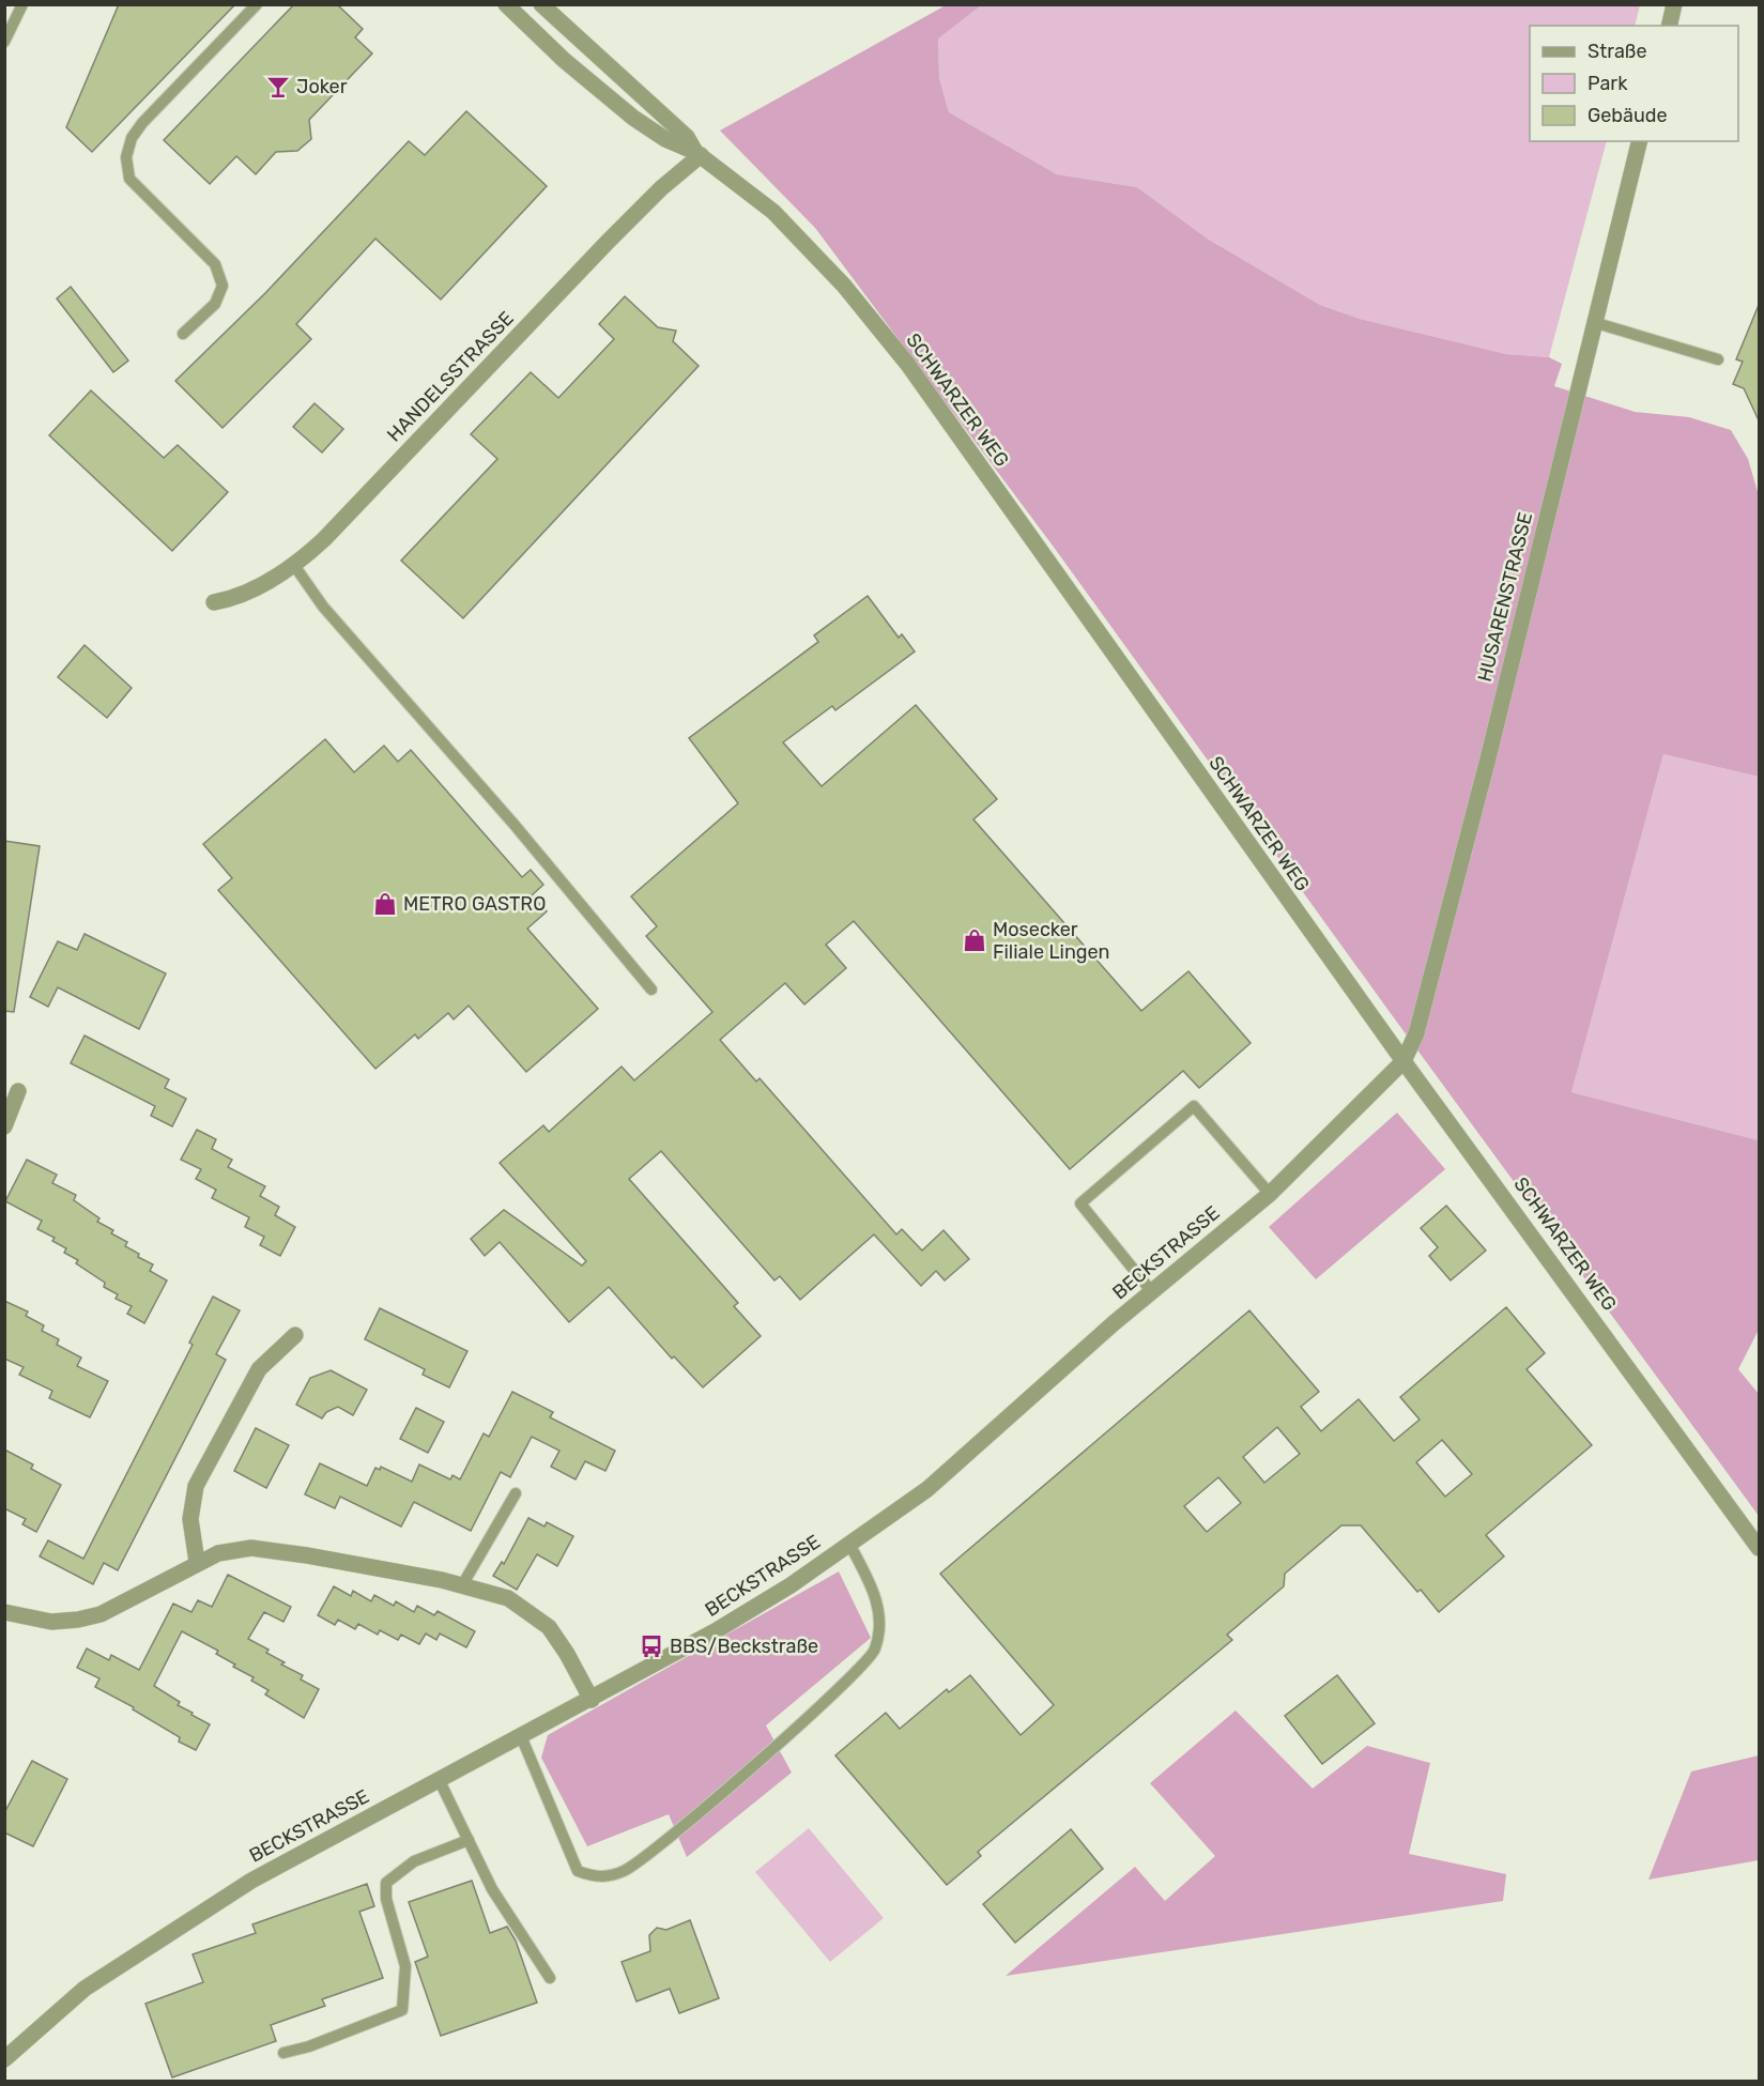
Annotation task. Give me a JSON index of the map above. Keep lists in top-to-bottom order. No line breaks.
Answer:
{"streets":{"street":["HANDELSSTRASSE","SCHWARZER WEG","HUSARENSTRASSE","BECKSTRASSE"]},"crossings":[["HANDELSSTRASSE","SCHWARZER WEG"],["SCHWARZER WEG","HUSARENSTRASSE"],["SCHWARZER WEG","BECKSTRASSE"],["HUSARENSTRASSE","BECKSTRASSE"]],"places":{"bar":["Joker"],"shop":["METRO GASTRO","Mosecker Filiale Lingen"],"bus stop":["BBS/Beckstraße"]},"legend":["Straße","Park","Gebäude"]}
